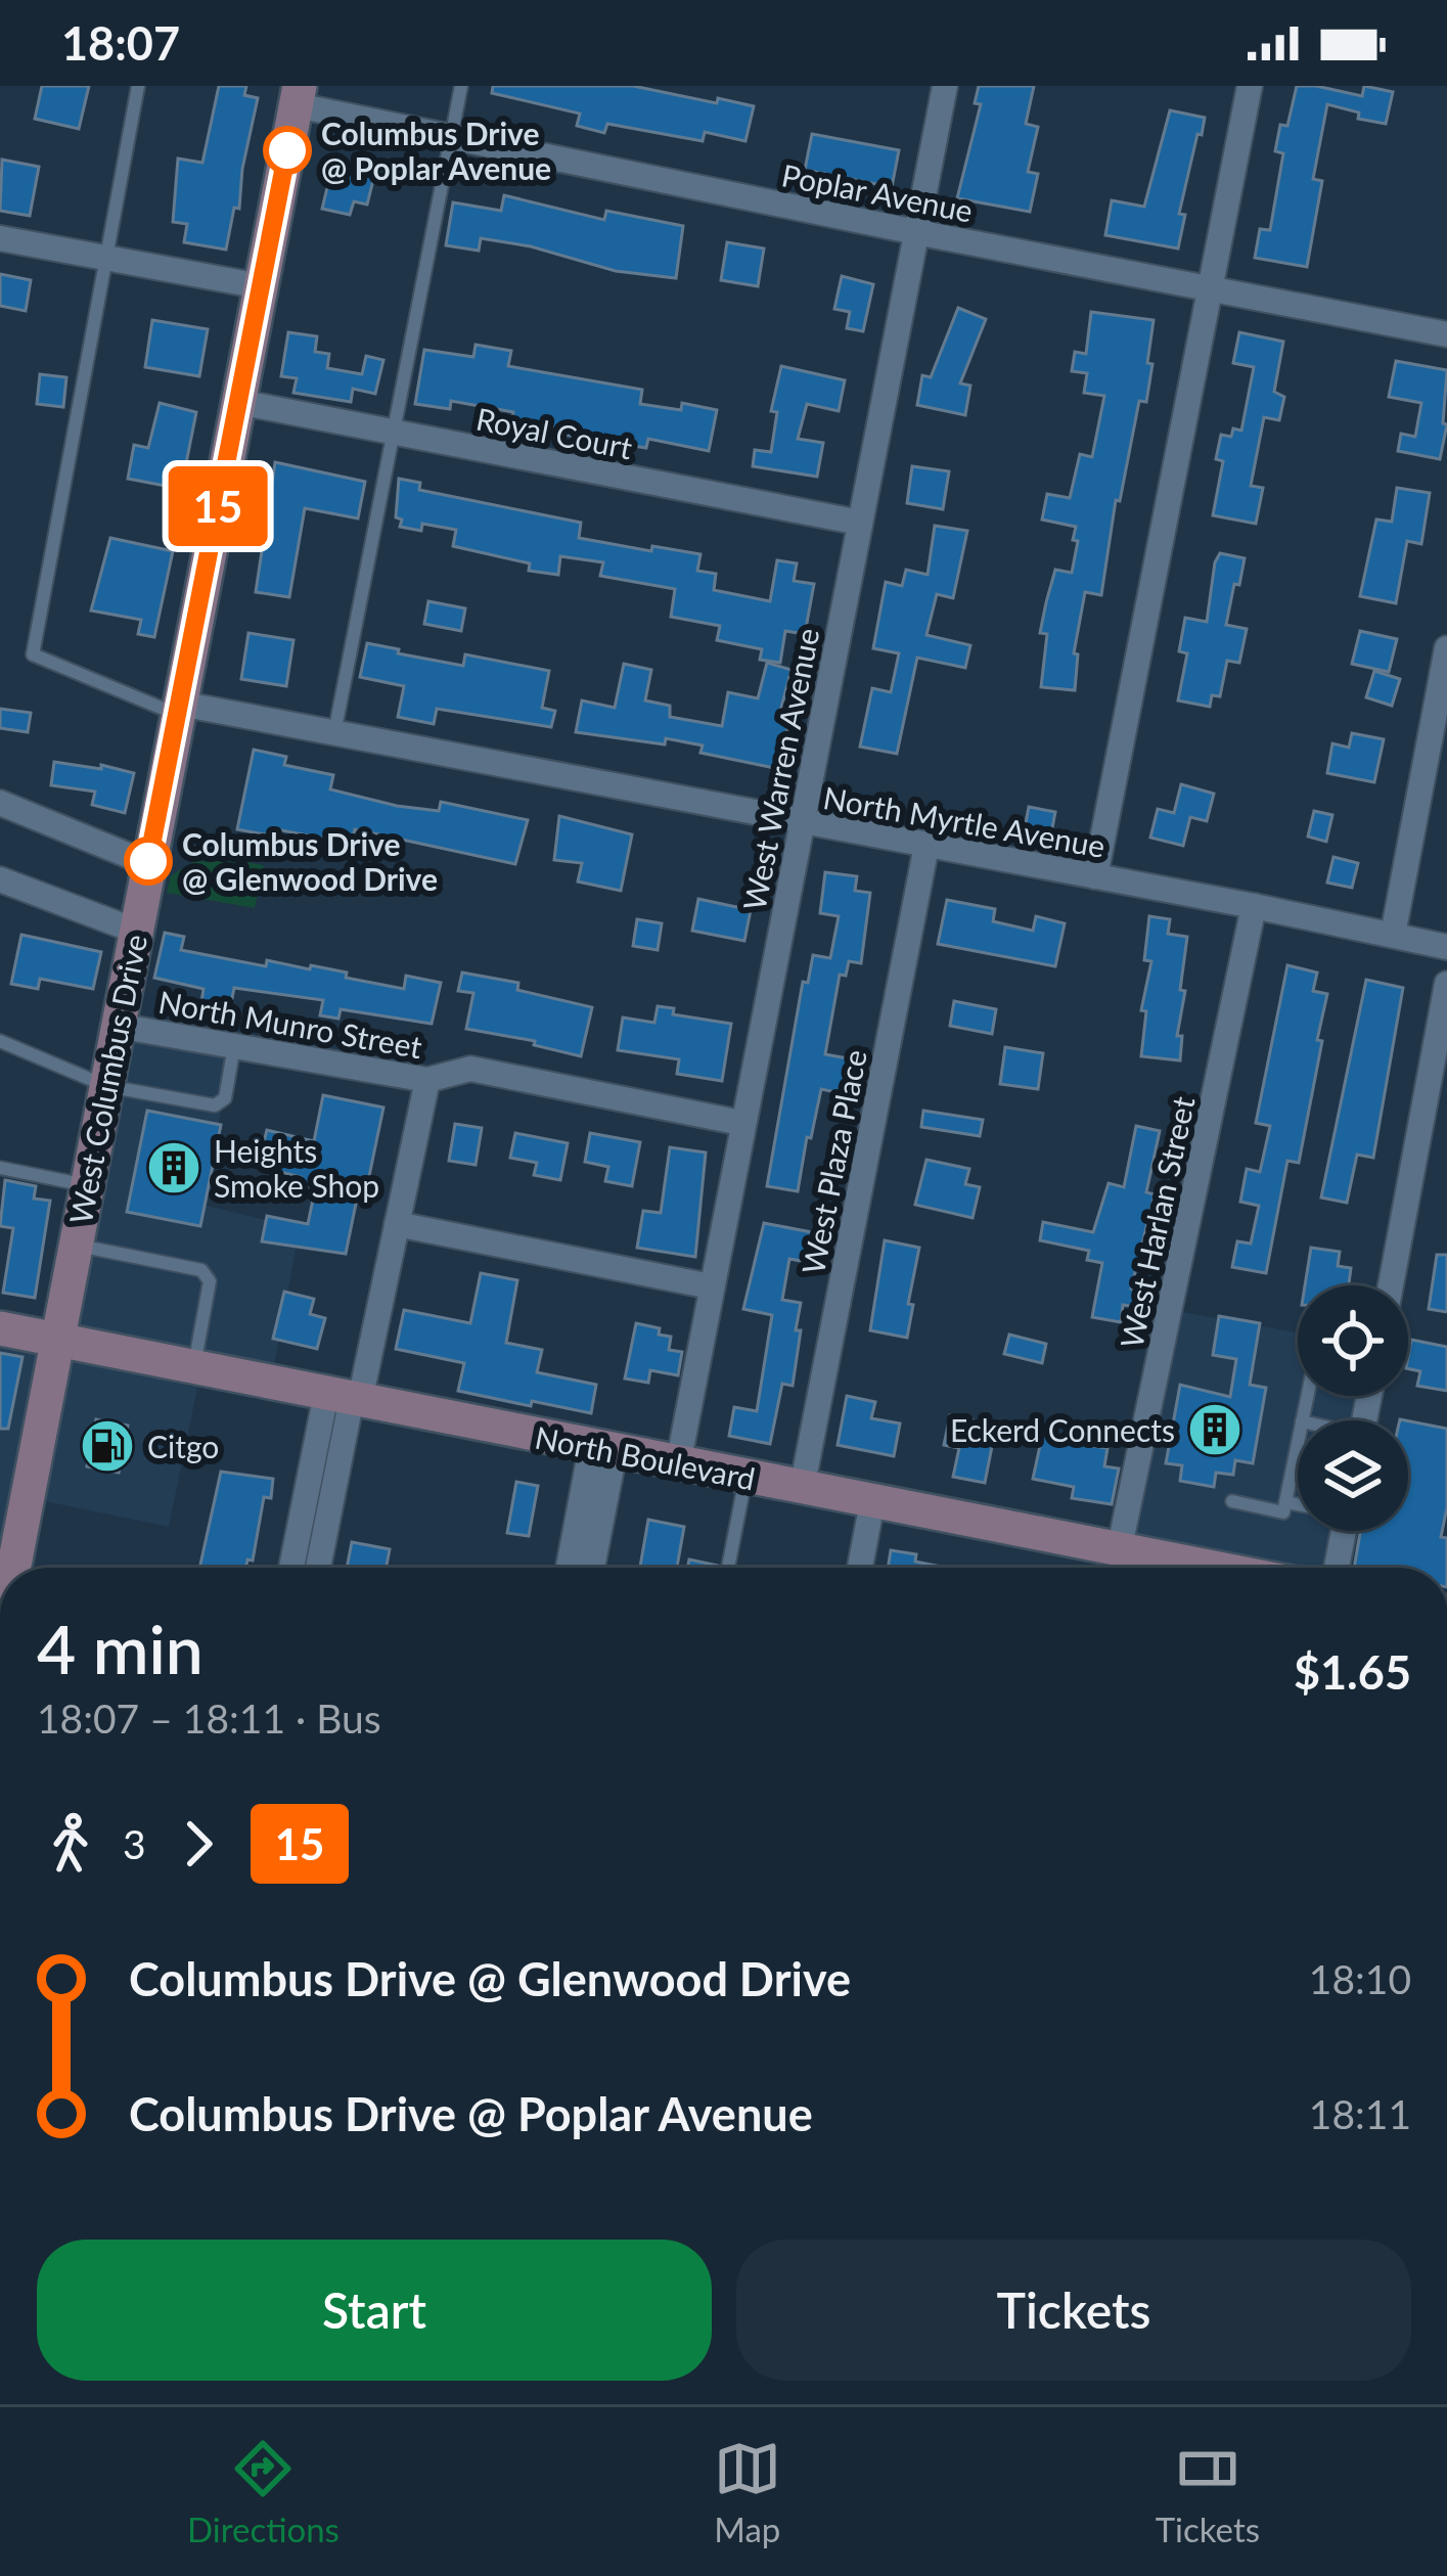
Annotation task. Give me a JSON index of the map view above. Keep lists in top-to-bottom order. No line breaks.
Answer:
{"streets":{"main road":["West Columbus Drive","North Boulevard"],"street":["Poplar Avenue","Royal Court","West Warren Avenue","North Myrtle Avenue","North Munro Street","West Plaza Place","West Harlan Street"]},"crossings":[["Poplar Avenue","West Warren Avenue"],["Poplar Avenue","West Columbus Drive"],["Royal Court","West Warren Avenue"],["Royal Court","West Columbus Drive"],["West Warren Avenue","North Myrtle Avenue"],["West Warren Avenue","North Munro Street"],["West Warren Avenue","North Boulevard"],["North Myrtle Avenue","West Columbus Drive"],["North Myrtle Avenue","West Plaza Place"],["North Myrtle Avenue","West Harlan Street"],["North Munro Street","West Columbus Drive"],["West Columbus Drive","North Boulevard"],["West Plaza Place","North Boulevard"],["West Harlan Street","North Boulevard"]],"places":{"other":["Columbus Drive @ Poplar Avenue","Columbus Drive @ Glenwood Drive"],"building":["Heights Smoke Shop","Eckerd Connects"],"fuel station":["Citgo"]},"lines":["bus line 15"],"page":{"status":"18:07","on_map":"15","heading":["4 min","18:07 – 18:11 · Bus","$1.65"],"legs":["3","15"],"list":[{"name":"Columbus Drive @ Glenwood Drive","value":"18:10"},{"name":"Columbus Drive @ Poplar Avenue","value":"18:11"}],"buttons":["Start","Tickets"],"tabs":["Directions","Map","Tickets"]}}
